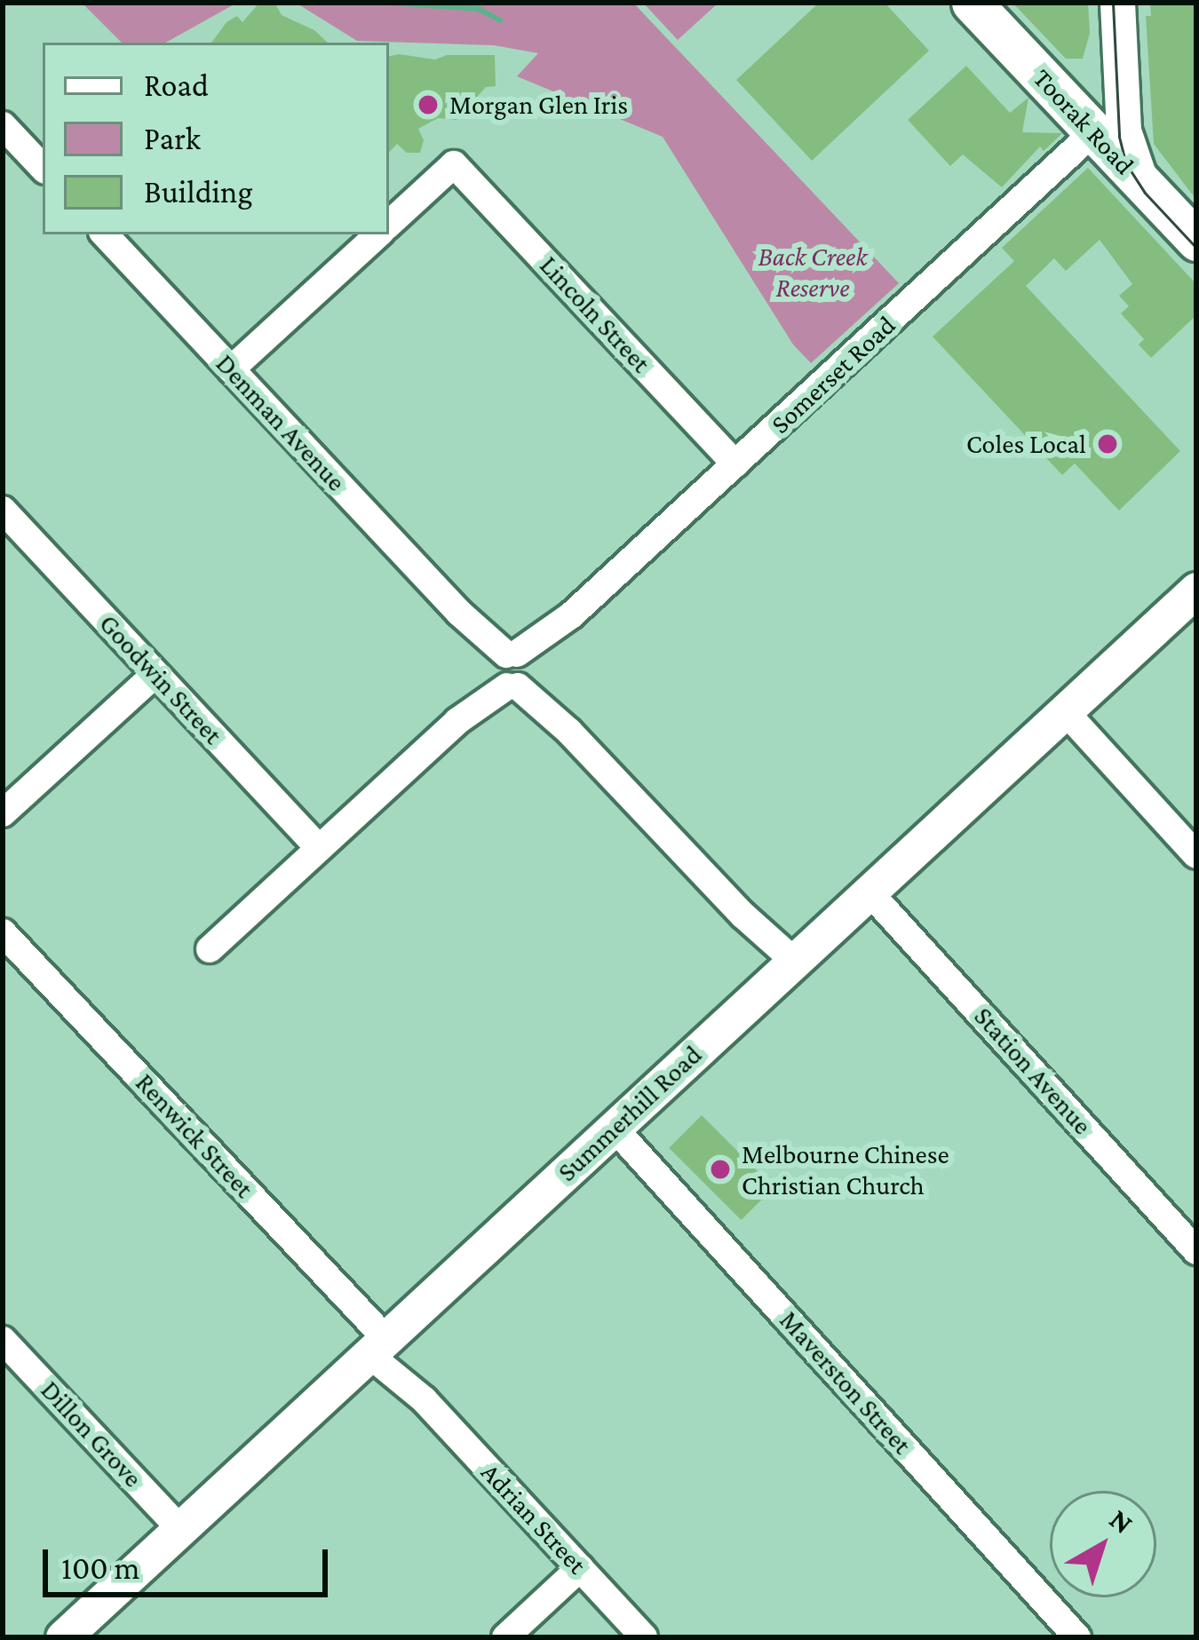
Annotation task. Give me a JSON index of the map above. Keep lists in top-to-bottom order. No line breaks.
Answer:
{"streets":{"highway":["Toorak Road"],"main road":["Summerhill Road"],"street":["Lincoln Street","Somerset Road","Denman Avenue","Goodwin Street","Station Avenue","Renwick Street","Maverston Street","Dillon Grove","Adrian Street"]},"crossings":[["Toorak Road","Somerset Road"],["Lincoln Street","Somerset Road"],["Somerset Road","Denman Avenue"],["Somerset Road","Goodwin Street"],["Denman Avenue","Summerhill Road"],["Station Avenue","Summerhill Road"],["Summerhill Road","Renwick Street"],["Summerhill Road","Maverston Street"],["Summerhill Road","Dillon Grove"],["Summerhill Road","Adrian Street"],["Renwick Street","Adrian Street"]],"parks":["Back Creek Reserve"],"places":["Morgan Glen Iris","Coles Local","Melbourne Chinese Christian Church"],"legend":["Road","Park","Building"],"scale_bar":"100 m","north":"top right"}
